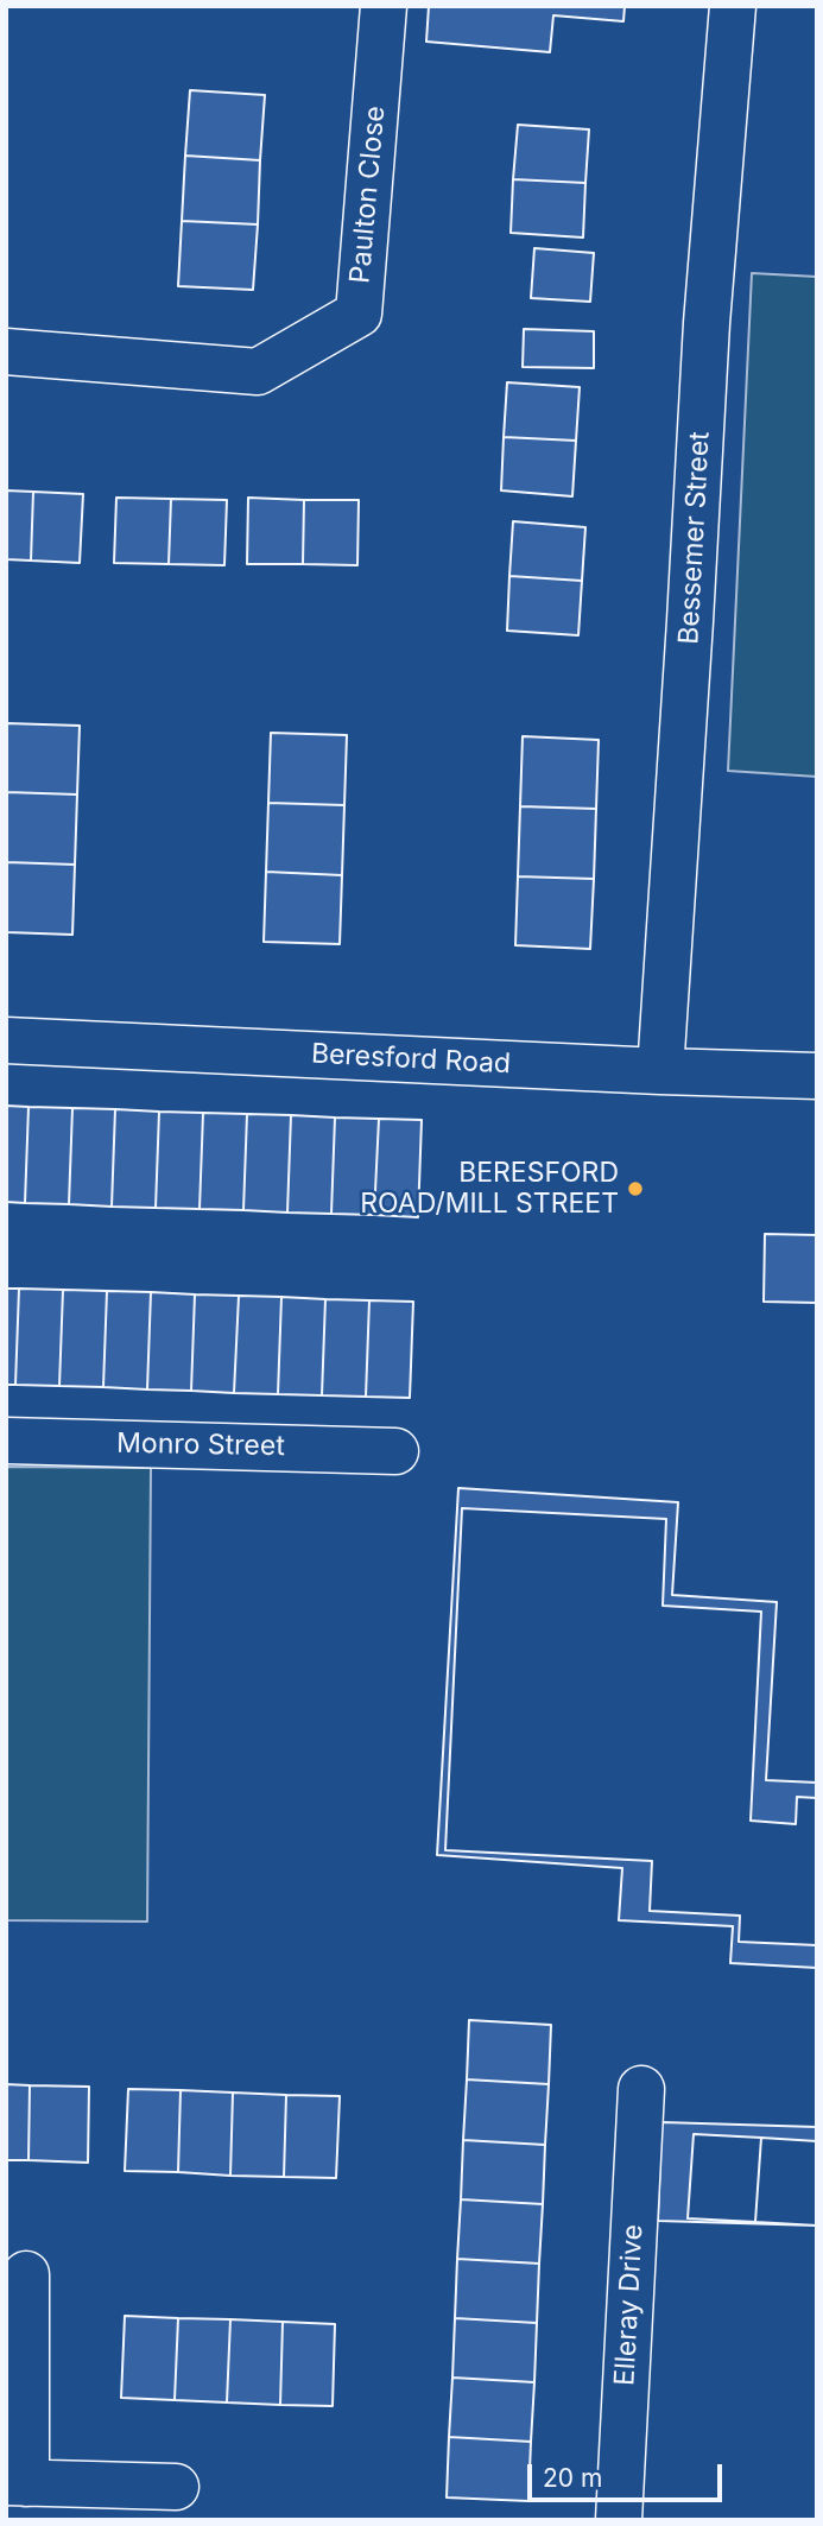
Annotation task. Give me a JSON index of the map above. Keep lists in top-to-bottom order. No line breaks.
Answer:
{"streets":{"street":["Paulton Close","Bessemer Street","Beresford Road","Monro Street","Elleray Drive"]},"crossings":[["Bessemer Street","Beresford Road"]],"places":["BERESFORD ROAD/MILL STREET"],"scale_bar":"20 m"}
